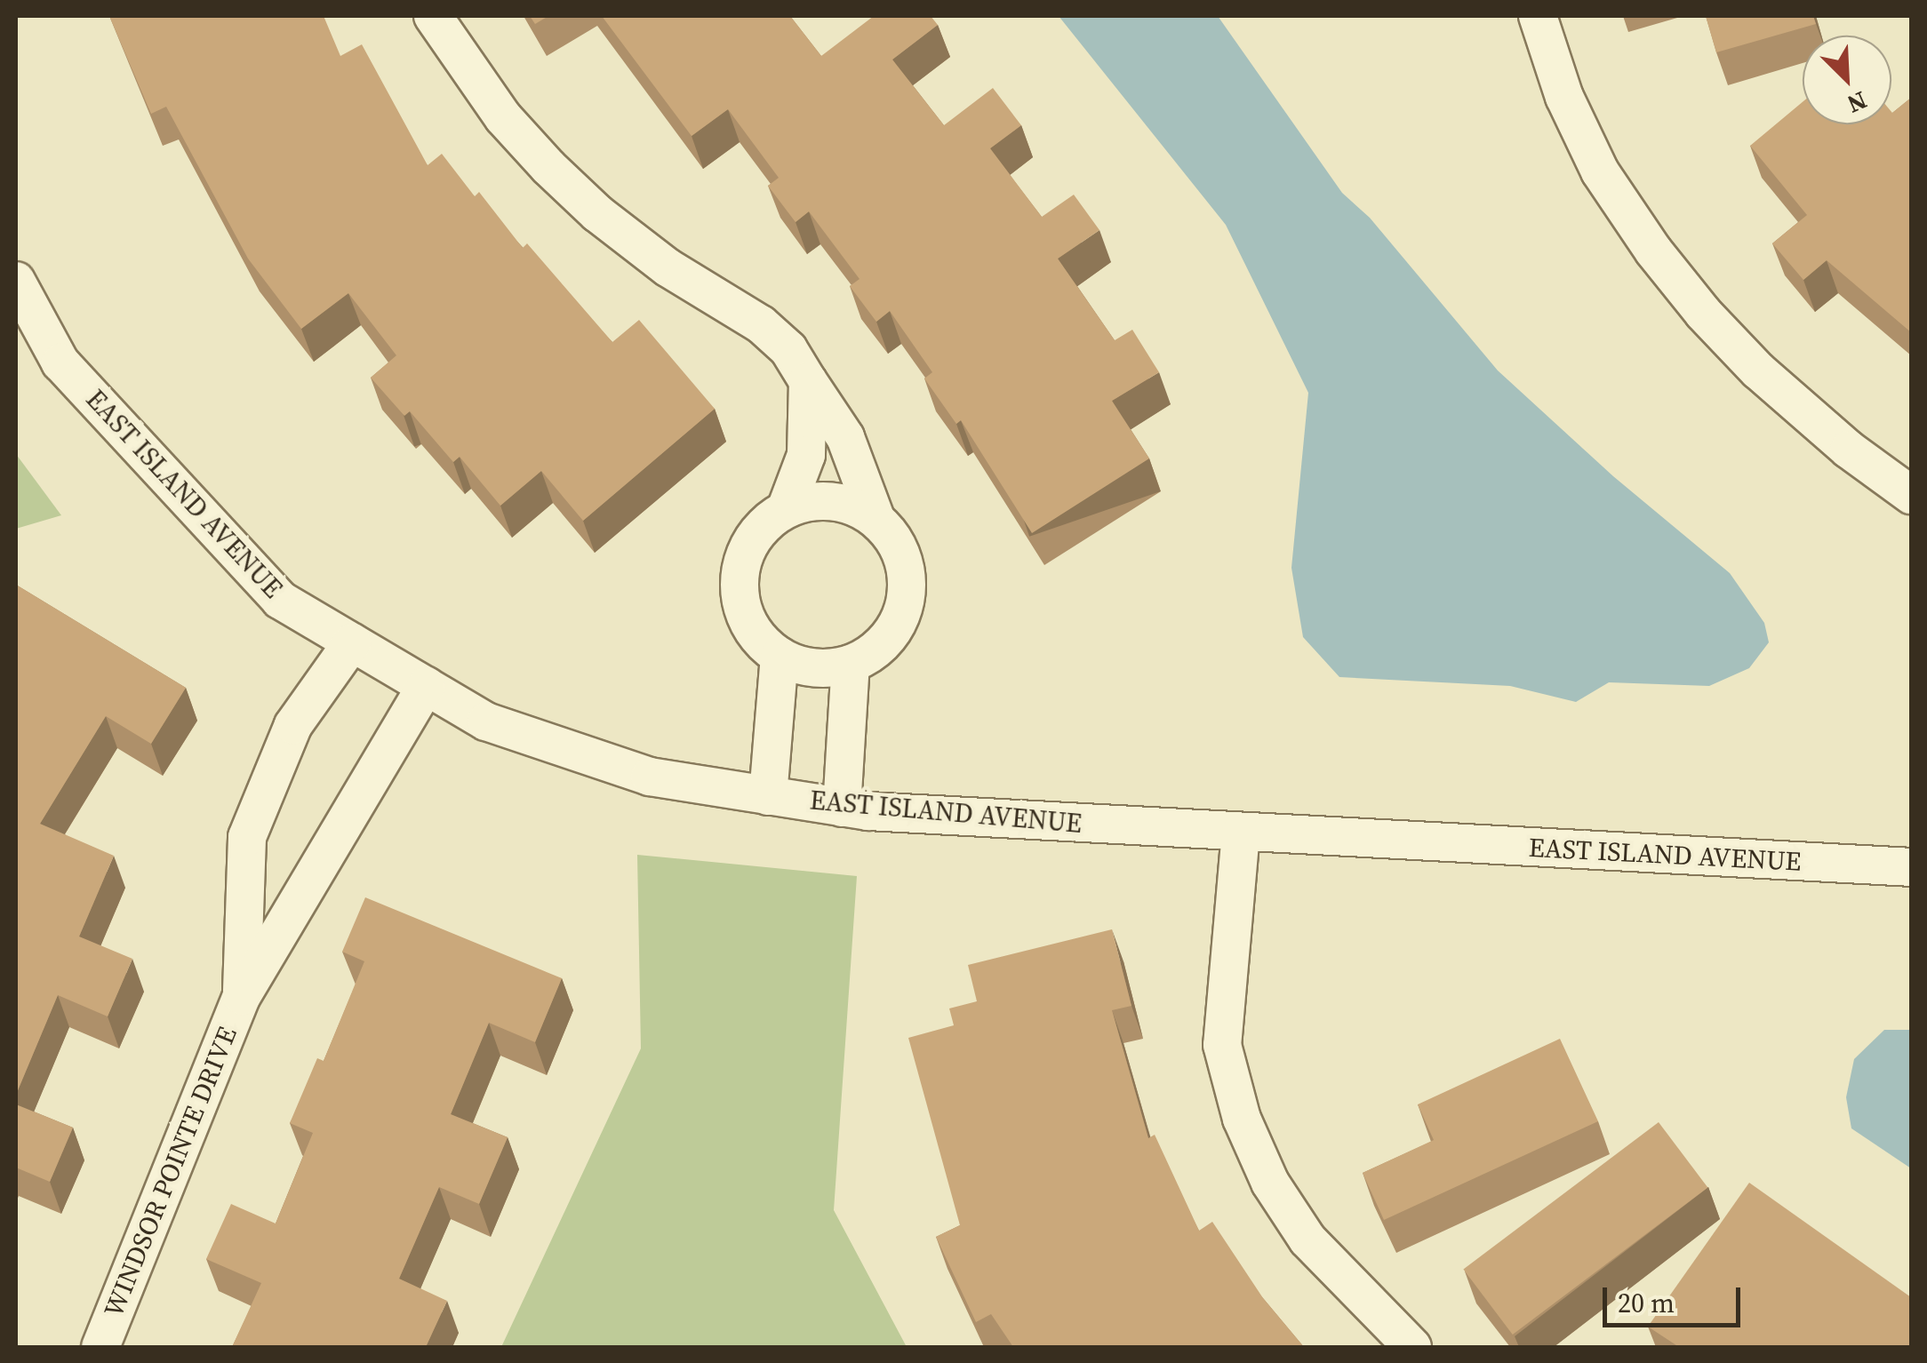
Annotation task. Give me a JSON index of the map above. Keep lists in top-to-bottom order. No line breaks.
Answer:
{"streets":{"street":["EAST ISLAND AVENUE","WINDSOR POINTE DRIVE"]},"crossings":[["EAST ISLAND AVENUE","WINDSOR POINTE DRIVE"]],"scale_bar":"20 m","north":"bottom right"}
